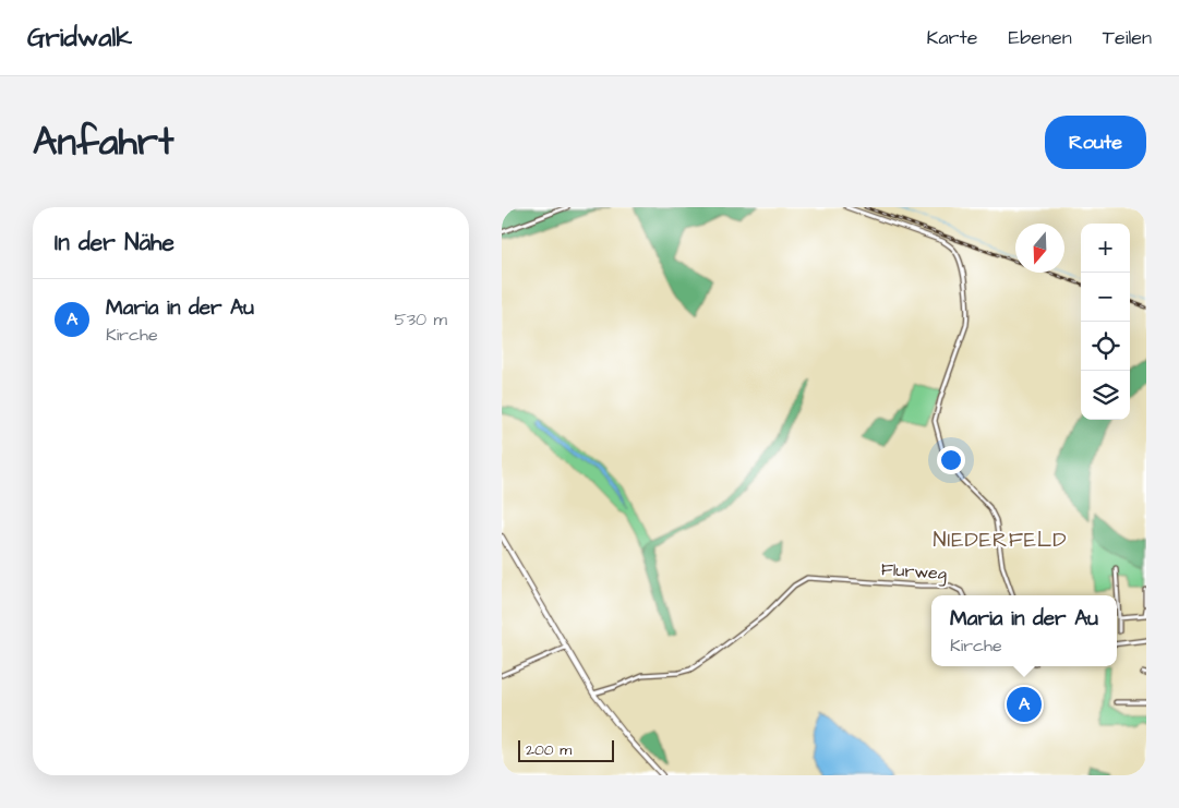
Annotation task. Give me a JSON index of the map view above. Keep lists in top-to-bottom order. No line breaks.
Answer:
{"streets":{"street":["Flurweg"]},"districts":["NIEDERFELD"],"scale_bar":"200 m","north":"bottom","page":{"header":"Gridwalk","nav":["Karte","Ebenen","Teilen"],"title":"Anfahrt","buttons":"Route","heading":"In der Nähe","map_buttons":["+","−"],"list":[{"mark":"A","name":"Maria in der Au","note":"Kirche","value":"530 m"}],"popup":["Maria in der Au","Kirche"],"pins":"A","scale":"200 m"}}
